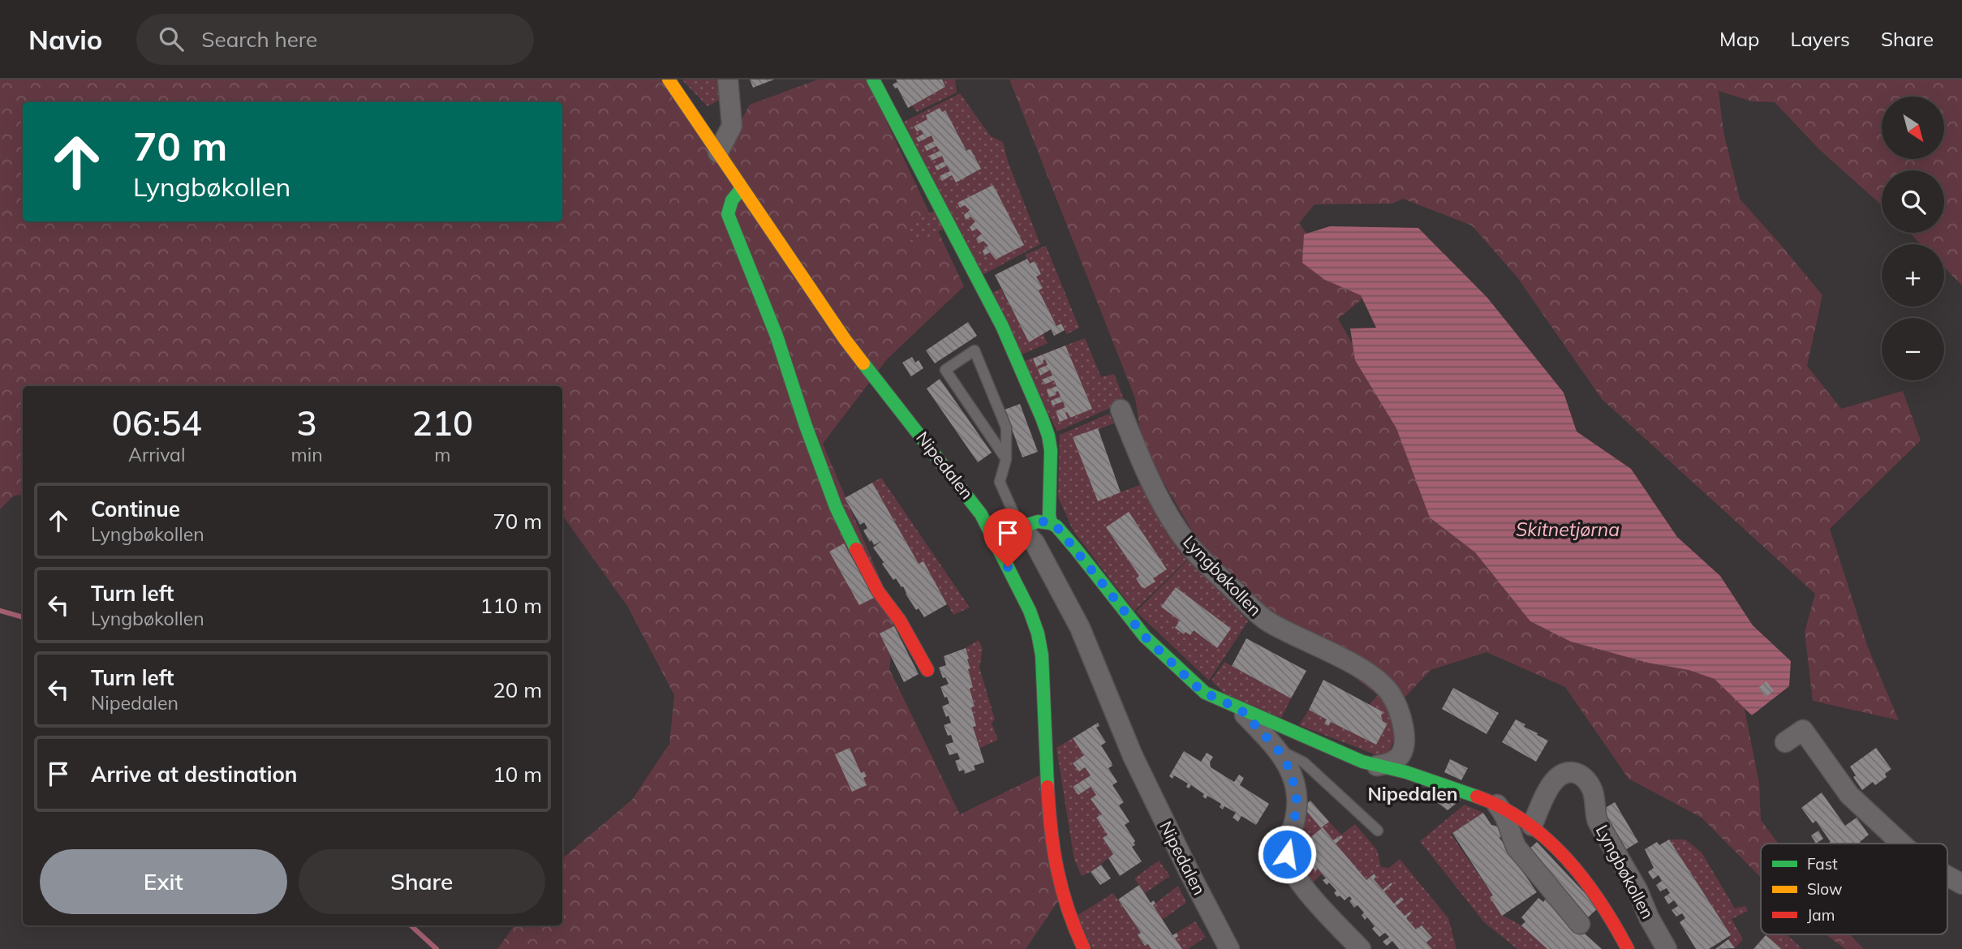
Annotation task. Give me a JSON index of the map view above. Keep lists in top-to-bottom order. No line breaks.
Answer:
{"streets":{"street":["Nipedalen","Lyngbøkollen"]},"districts":["Nipedalen"],"water":["Skitnetjørna"],"legend":["Fast","Slow","Jam"],"north":"bottom right","page":{"header":"Navio","search":"Search here","nav":["Map","Layers","Share"],"map_buttons":["+","−"],"turn":["70 m","Lyngbøkollen"],"eta":["06:54","Arrival","3","min","210","m"],"list":[{"name":"Continue","note":"Lyngbøkollen","value":"70 m"},{"name":"Turn left","note":"Lyngbøkollen","value":"110 m"},{"name":"Turn left","note":"Nipedalen","value":"20 m"},{"name":"Arrive at destination","value":"10 m"}],"buttons":["Exit","Share"]}}
